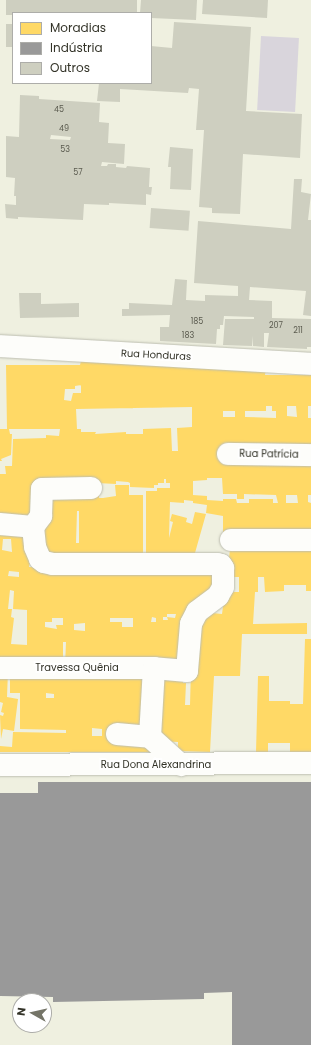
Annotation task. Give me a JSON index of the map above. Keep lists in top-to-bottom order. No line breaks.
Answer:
{"streets":{"street":["Rua Honduras","Rua Patrícia","Travessa Quênia","Rua Dona Alexandrina"]},"house_numbers":["45","49","53","57","185","207","211","183"],"legend":["Moradias","Indústria","Outros"],"north":"left"}
